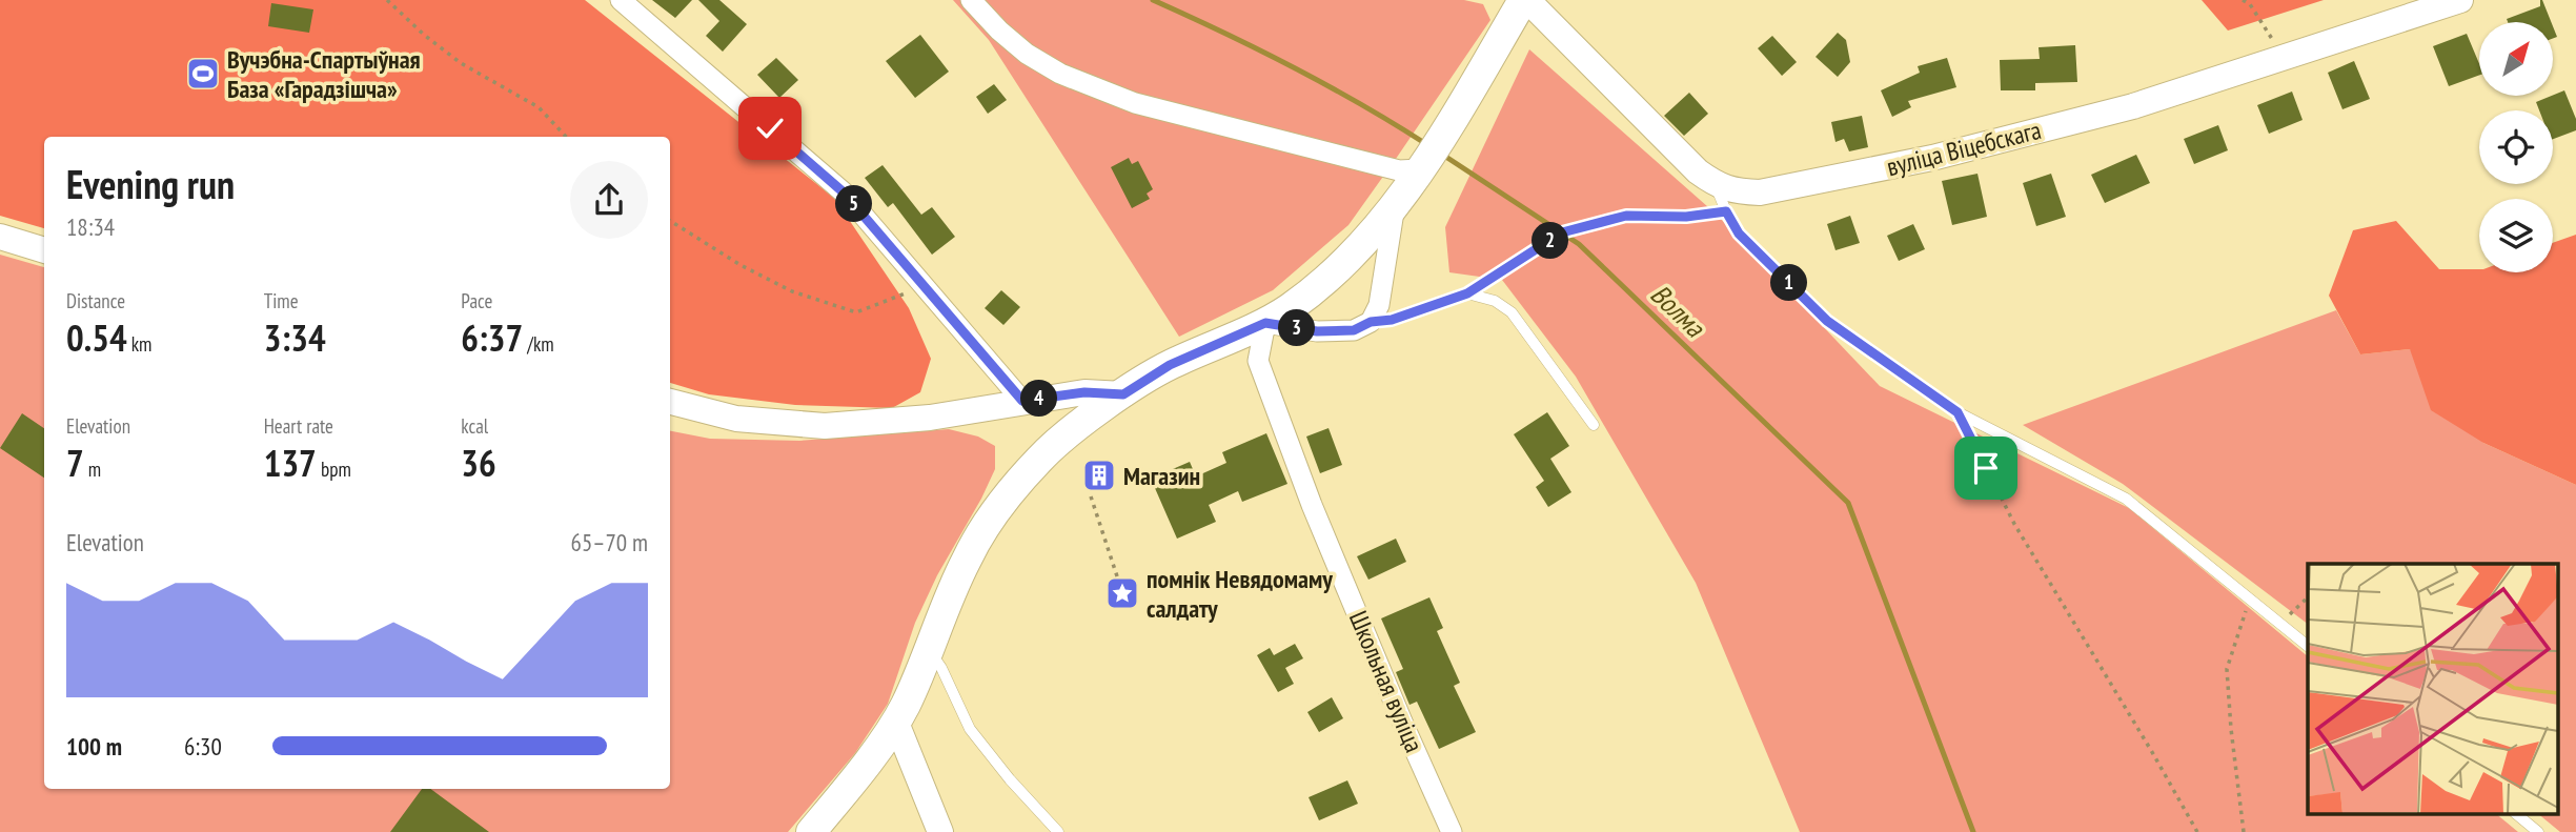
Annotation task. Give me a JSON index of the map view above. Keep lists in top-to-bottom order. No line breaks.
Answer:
{"streets":{"street":["вуліца Віцебскага","Школьная вуліца"]},"water":["Волма"],"places":{"sports":["Вучэбна-Спартыўная База «Гарадзішча»"],"building":["Магазин"],"place":["помнік Невядомаму салдату"]},"north":"top right","page":{"heading":["Evening run","18:34"],"pins":["5","2","1","3","4"],"stats":[["Distance","0.54 km"],["Time","3:34"],["Pace","6:37 /km"],["Elevation","7 m"],["Heart rate","137 bpm"],["kcal","36"]],"chart":["Elevation","65–70 m"],"list":[{"name":"100 m","note":"6:30"}]}}
